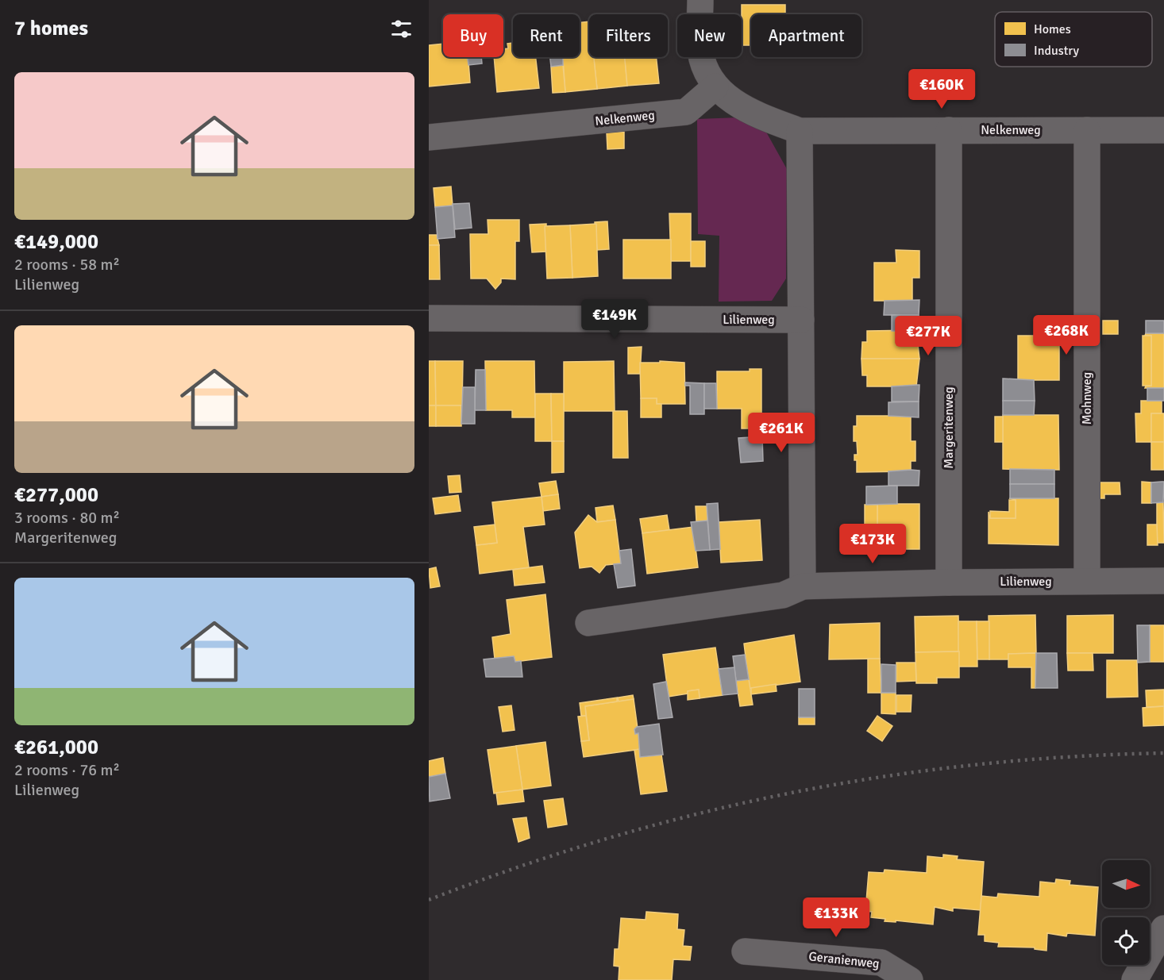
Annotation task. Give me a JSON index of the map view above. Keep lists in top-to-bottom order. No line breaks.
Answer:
{"streets":{"street":["Nelkenweg","Lilienweg","Mohnweg","Margeritenweg","Geranienweg"]},"crossings":[["Nelkenweg","Mohnweg"],["Nelkenweg","Margeritenweg"],["Lilienweg","Mohnweg"],["Lilienweg","Margeritenweg"]],"legend":["Homes","Industry"],"north":"right","page":{"heading":"7 homes","chip":["Buy","Rent","Filters","New","Apartment"],"list":[{"name":"€149,000","note":"2 rooms · 58 m² · Lilienweg"},{"name":"€277,000","note":"3 rooms · 80 m² · Margeritenweg"},{"name":"€261,000","note":"2 rooms · 76 m² · Lilienweg"}],"price":["€160K","€149K","€268K","€277K","€261K","€173K","€133K"]}}
